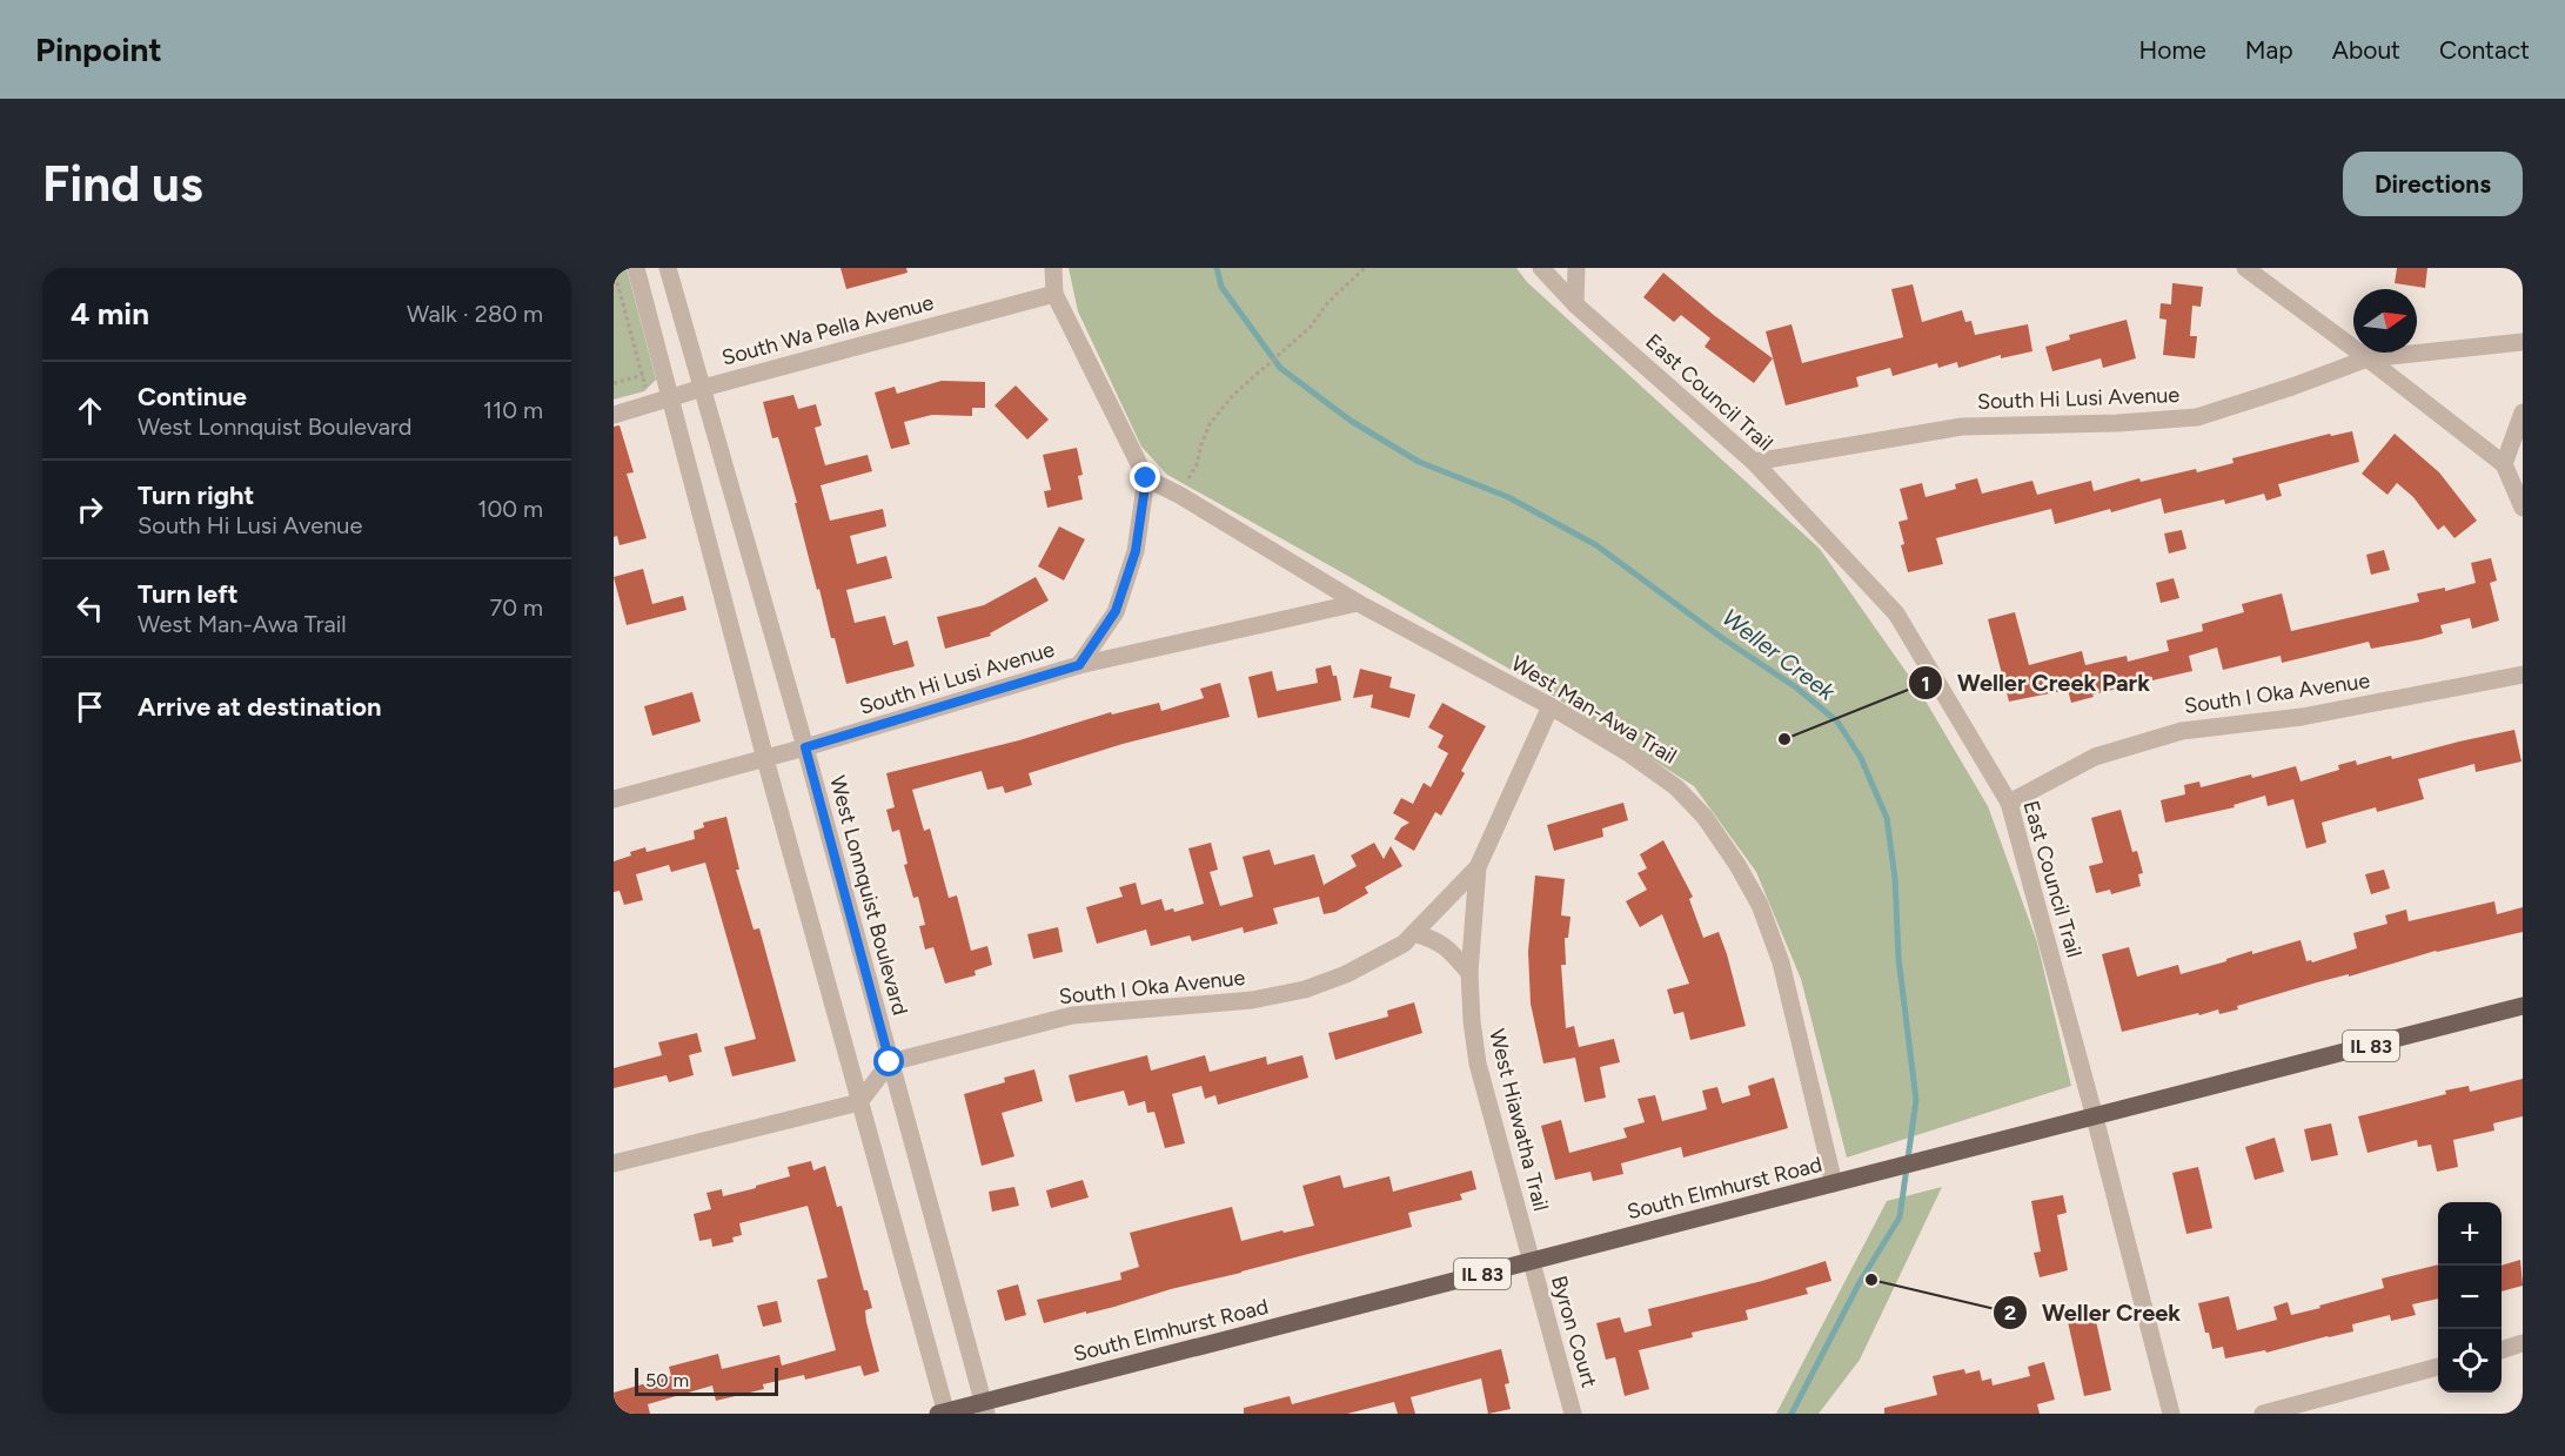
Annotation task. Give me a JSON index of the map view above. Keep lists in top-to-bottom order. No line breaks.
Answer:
{"streets":{"main road":["IL 83","South Elmhurst Road"],"street":["South Wa Pella Avenue","East Council Trail","South Hi Lusi Avenue","South I Oka Avenue","West Man-Awa Trail","West Lonnquist Boulevard","West Hiawatha Trail","Byron Court"]},"crossings":[["South Wa Pella Avenue","West Lonnquist Boulevard"],["East Council Trail","South Hi Lusi Avenue"],["East Council Trail","South I Oka Avenue"],["East Council Trail","South Elmhurst Road"],["South Hi Lusi Avenue","West Man-Awa Trail"],["South Hi Lusi Avenue","West Lonnquist Boulevard"],["South I Oka Avenue","West Lonnquist Boulevard"],["South I Oka Avenue","West Hiawatha Trail"],["West Man-Awa Trail","West Hiawatha Trail"],["West Man-Awa Trail","South Elmhurst Road"],["West Lonnquist Boulevard","South Elmhurst Road"],["West Hiawatha Trail","South Elmhurst Road"],["West Hiawatha Trail","Byron Court"],["South Elmhurst Road","Byron Court"]],"water":["Weller Creek"],"places":["Weller Creek Park","Weller Creek"],"scale_bar":"50 m","north":"right","page":{"header":"Pinpoint","nav":["Home","Map","About","Contact"],"buttons":"Directions","title":"Find us","heading":["4 min","Walk · 280 m"],"list":[["Continue","West Lonnquist Boulevard","110 m"],["Turn right","South Hi Lusi Avenue","100 m"],["Turn left","West Man-Awa Trail","70 m"],"Arrive at destination"],"map_buttons":["+","−"],"scale":"50 m"}}
